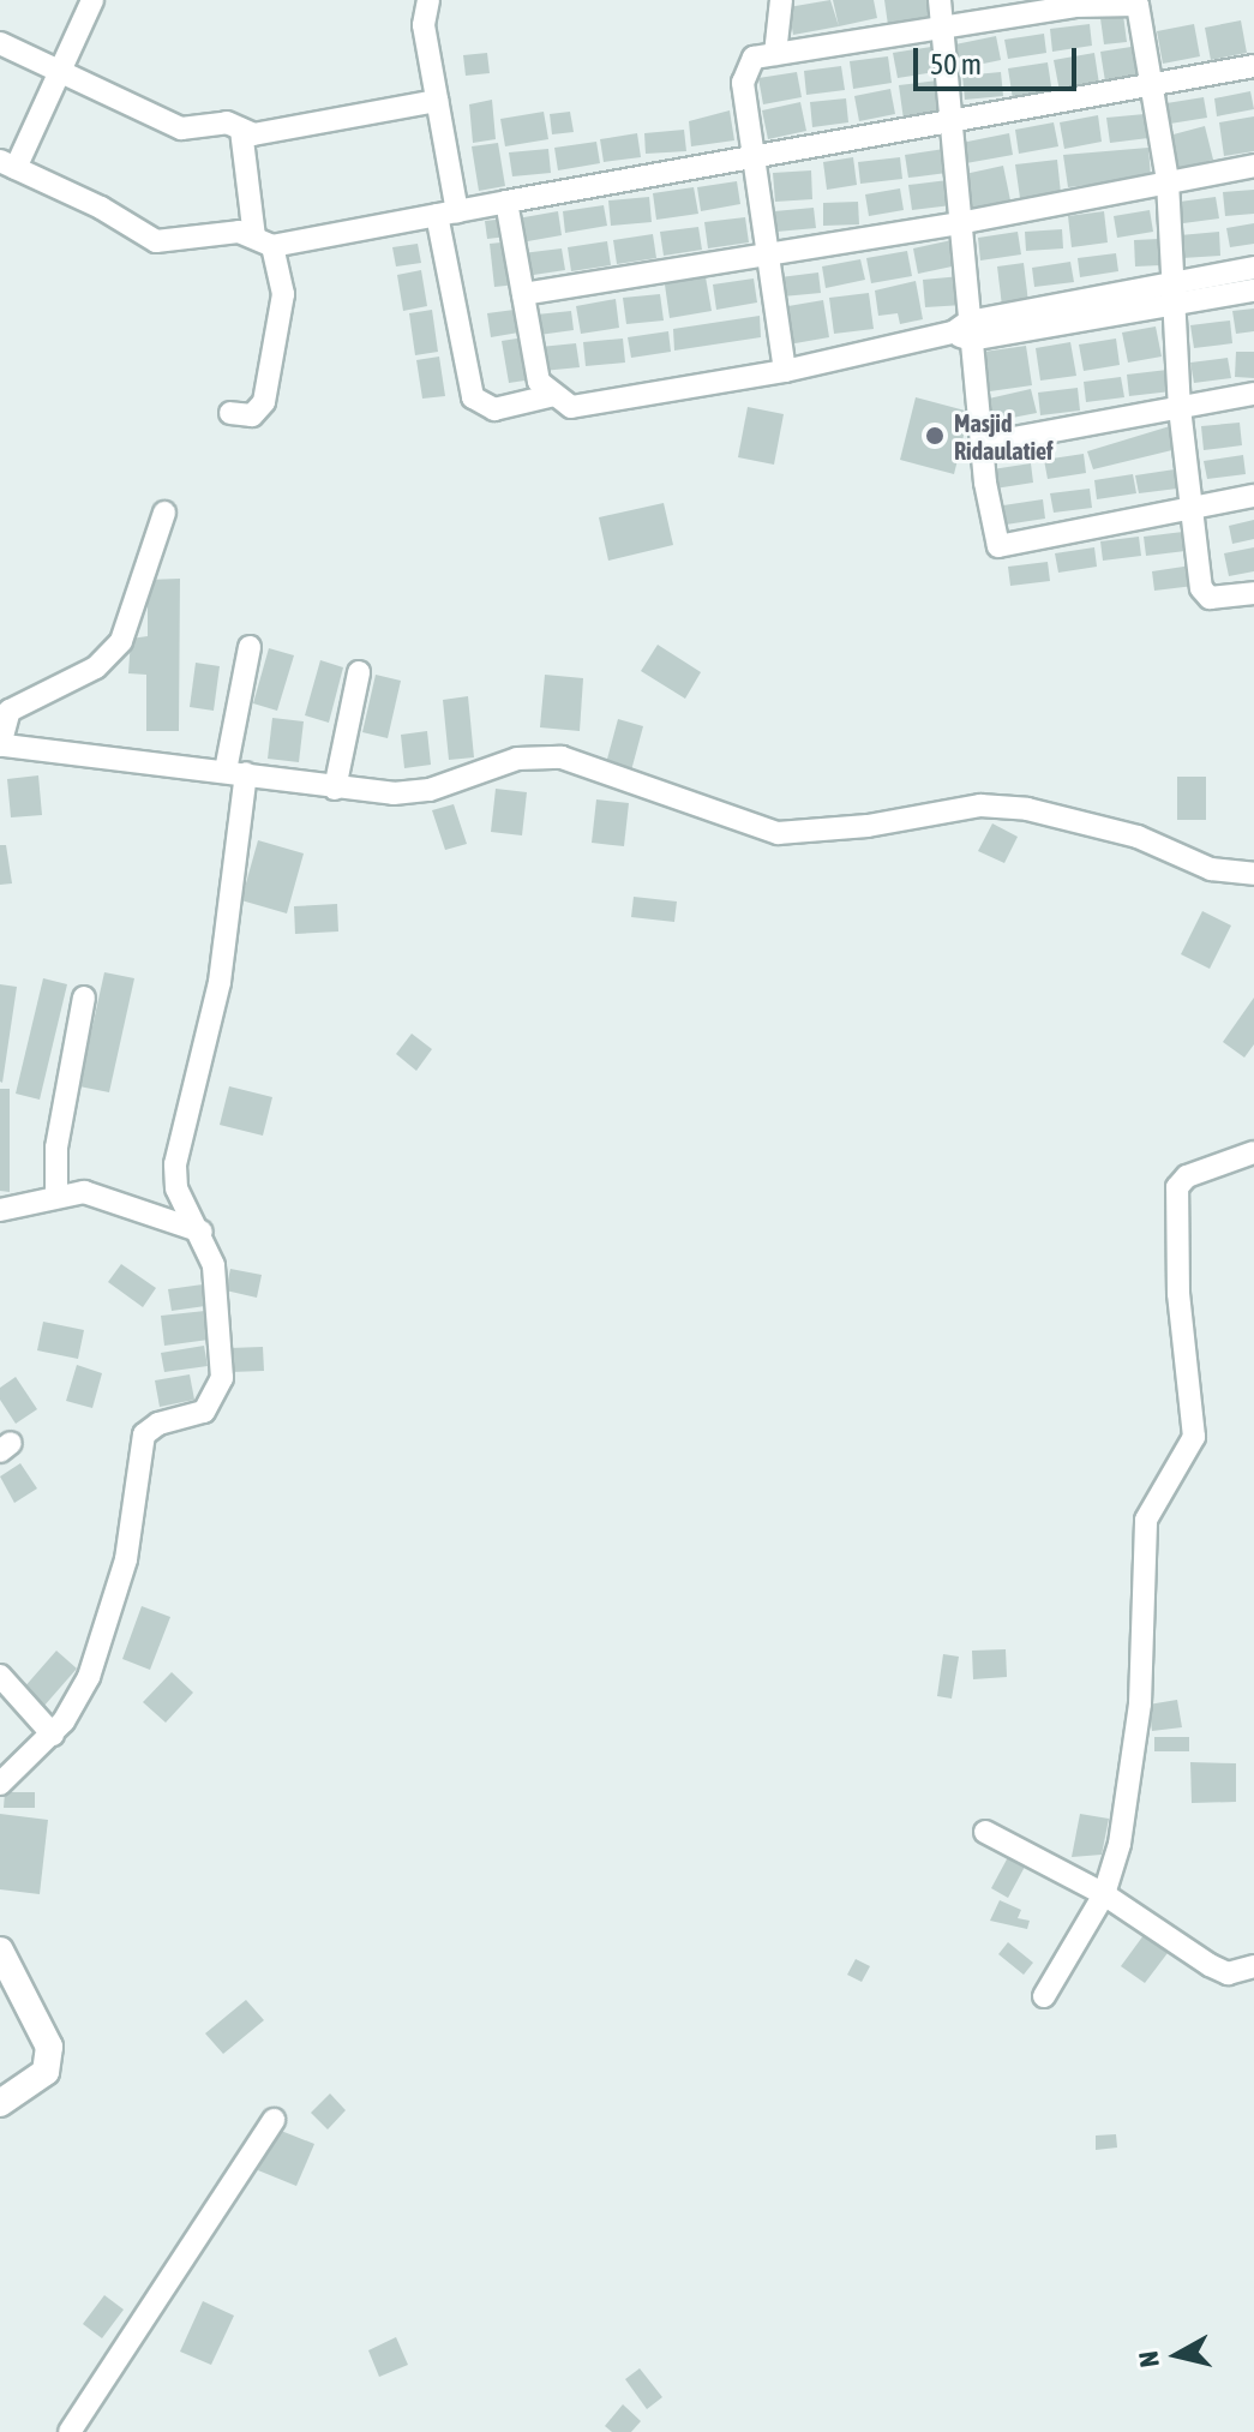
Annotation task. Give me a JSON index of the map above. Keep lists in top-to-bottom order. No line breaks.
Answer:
{"places":["Masjid Ridaulatief"],"scale_bar":"50 m","north":"left"}
